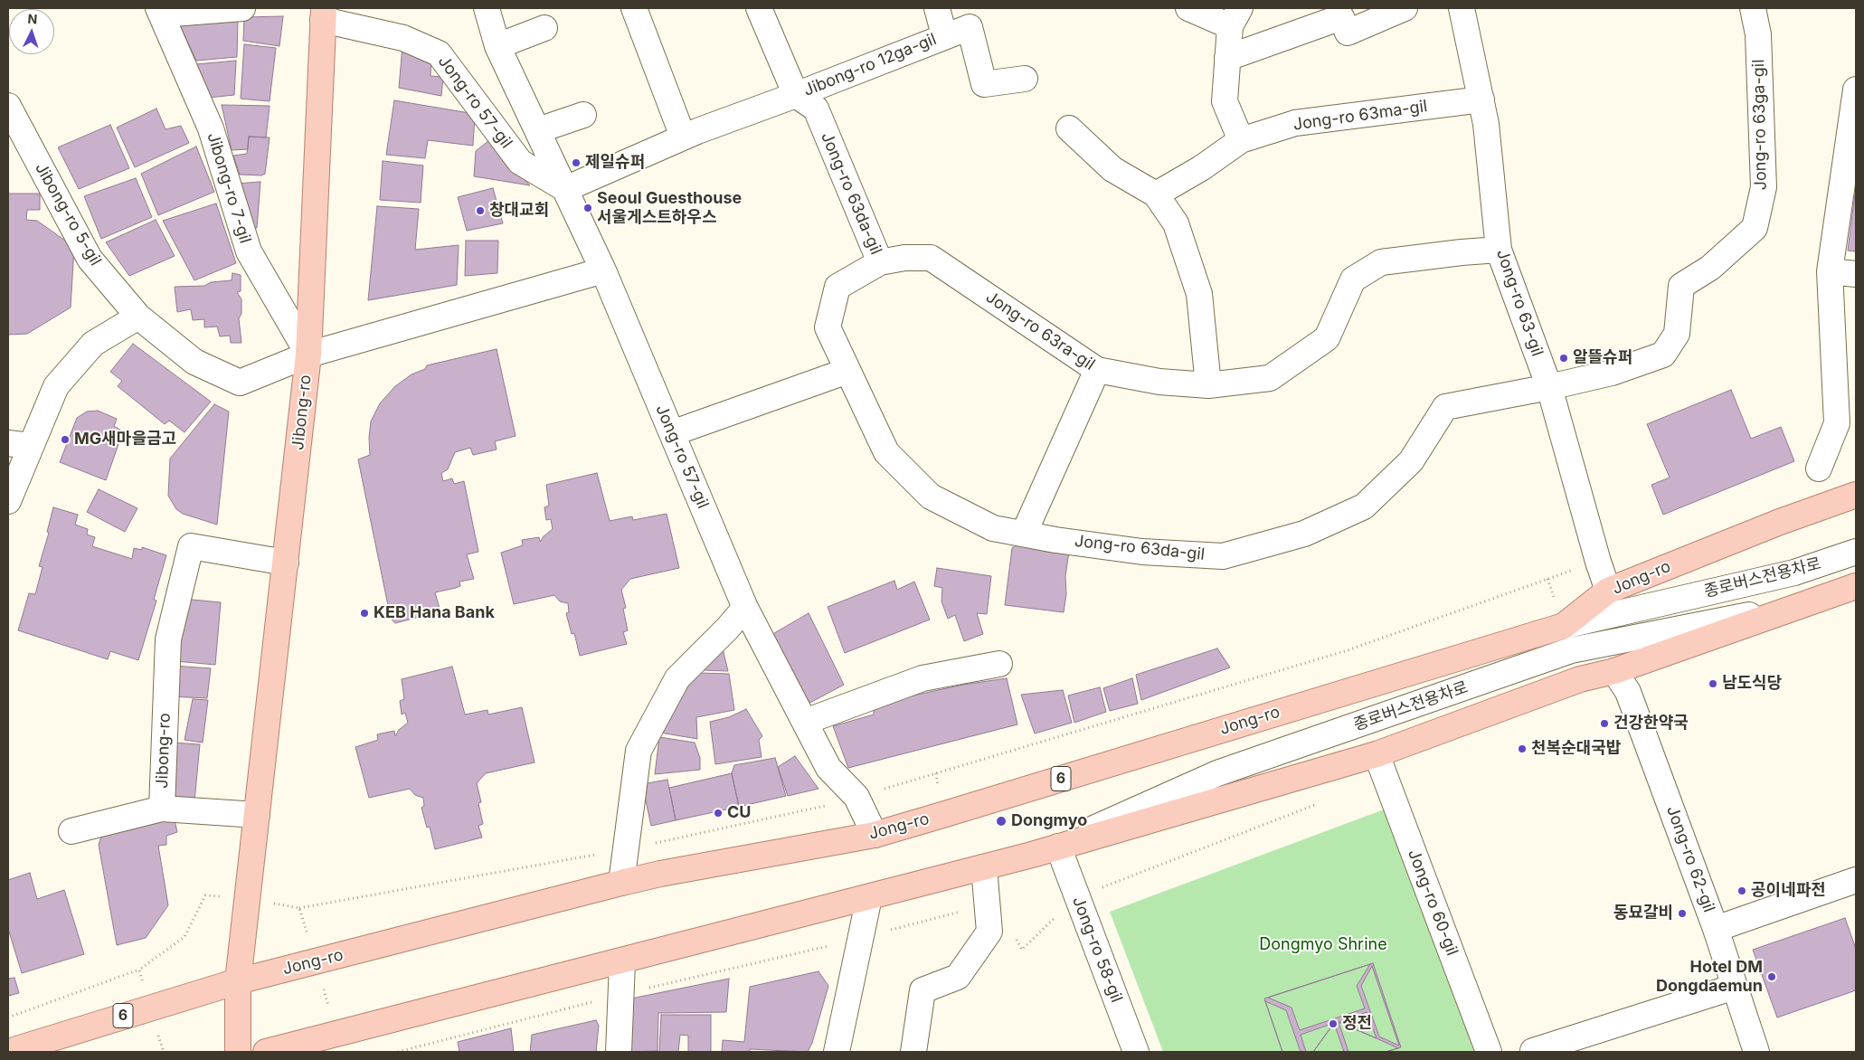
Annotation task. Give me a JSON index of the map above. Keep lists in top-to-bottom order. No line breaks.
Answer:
{"streets":{"main road":["Jibong-ro","Jong-ro","6"],"street":["Jibong-ro 12ga-gil","Jong-ro 57-gil","Jong-ro 63ma-gil","Jong-ro 63ga-gil","Jibong-ro 7-gil","Jong-ro 63da-gil","Jibong-ro 5-gil","Jong-ro 63-gil","Jong-ro 63ra-gil","종로버스전용차로","Jong-ro 62-gil","Jong-ro 60-gil","Jong-ro 58-gil"]},"crossings":[["Jibong-ro 12ga-gil","Jong-ro 57-gil"],["Jibong-ro 12ga-gil","Jong-ro 63da-gil"],["Jong-ro 57-gil","Jibong-ro 5-gil"],["Jong-ro 57-gil","Jibong-ro"],["Jong-ro 57-gil","Jong-ro"],["Jong-ro 63ma-gil","Jong-ro 63-gil"],["Jong-ro 63ga-gil","Jong-ro 63da-gil"],["Jong-ro 63ga-gil","Jong-ro 63-gil"],["Jibong-ro 7-gil","Jibong-ro 5-gil"],["Jibong-ro 7-gil","Jibong-ro"],["Jong-ro 63da-gil","Jong-ro 63-gil"],["Jong-ro 63da-gil","Jong-ro 63ra-gil"],["Jibong-ro 5-gil","Jibong-ro"],["Jong-ro 63-gil","Jong-ro 63ra-gil"],["Jong-ro 63-gil","Jong-ro"],["Jibong-ro","Jong-ro"],["Jong-ro","종로버스전용차로"]],"parks":["Dongmyo Shrine"],"places":["제일슈퍼","Seoul Guesthouse 서울게스트하우스","창대교회","알뜰슈퍼","MG새마을금고","KEB Hana Bank","남도식당","건강한약국","천복순대국밥","CU","Dongmyo","공이네파전","동묘갈비","Hotel DM Dongdaemun","정전"],"north":"top"}
